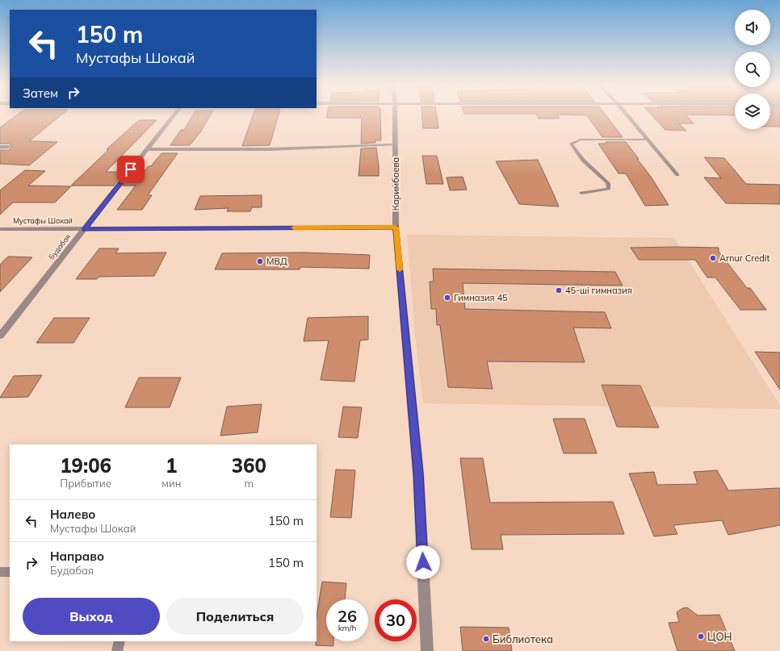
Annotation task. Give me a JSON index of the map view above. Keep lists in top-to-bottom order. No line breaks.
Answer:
{"streets":{"street":["Каримбаева","Мустафы Шокай","Будабая"]},"crossings":[["Каримбаева","Мустафы Шокай"],["Мустафы Шокай","Будабая"]],"places":["Arnur Credit","МВД","45-ші гимназия","Гимназия 45","ЦОН","Библиотека"],"page":{"turn":["150 m","Мустафы Шокай"],"then":"Затем","eta":["19:06","Прибытие","1","мин","360","m"],"list":[{"name":"Налево","note":"Мустафы Шокай","value":"150 m"},{"name":"Направо","note":"Будабая","value":"150 m"}],"buttons":["Выход","Поделиться"],"speed":"26 km/h","limit":"30"}}
